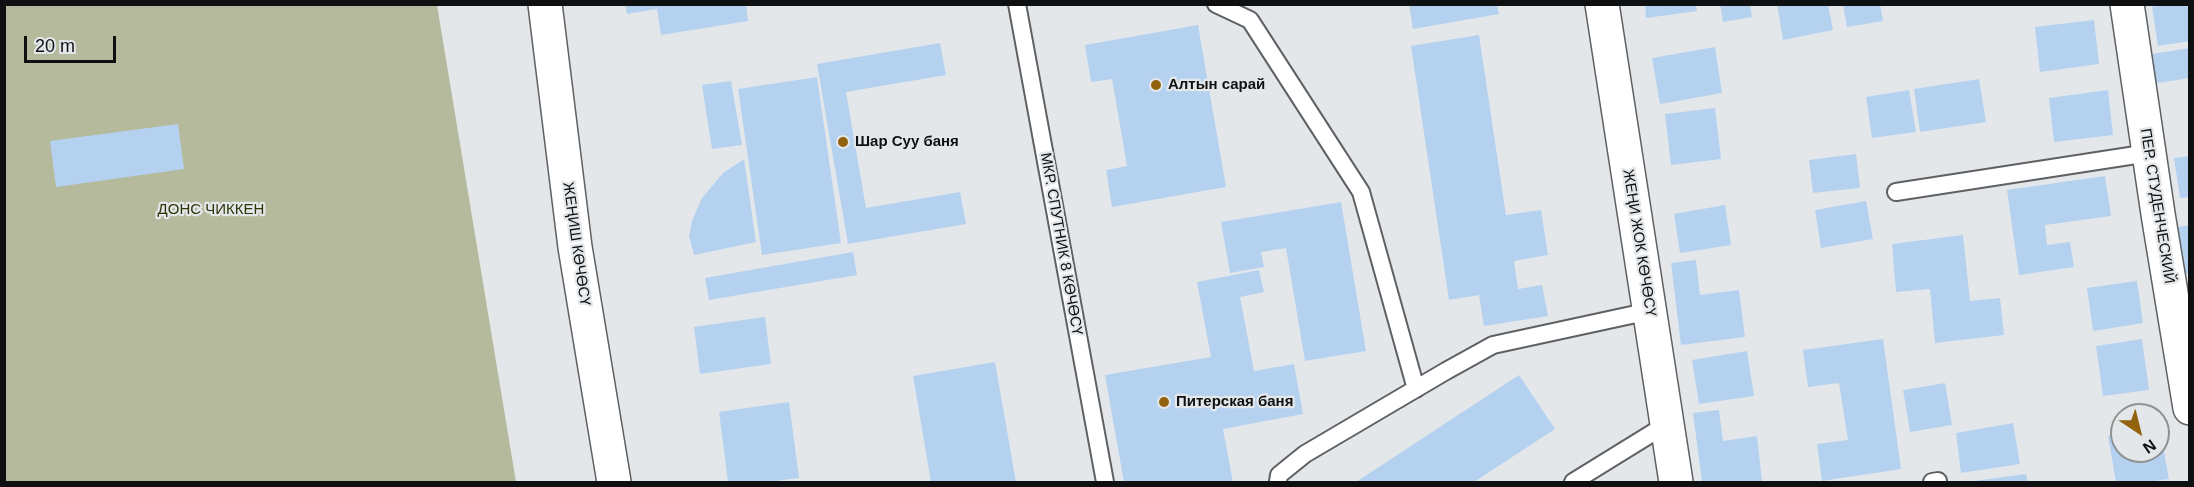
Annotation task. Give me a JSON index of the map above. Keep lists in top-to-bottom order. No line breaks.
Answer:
{"streets":{"street":["ПЕР. СТУДЕНЧЕСКИЙ","ЖЕҢИ ЖОК КӨЧӨСҮ","ЖЕҢИШ КӨЧӨСҮ"],"lane":["МКР. СПУТНИК 8 КӨЧӨСҮ"]},"parks":["ДОНС ЧИККЕН"],"places":["Алтын сарай","Шар Суу баня","Питерская баня"],"scale_bar":"20 m","north":"bottom right"}
